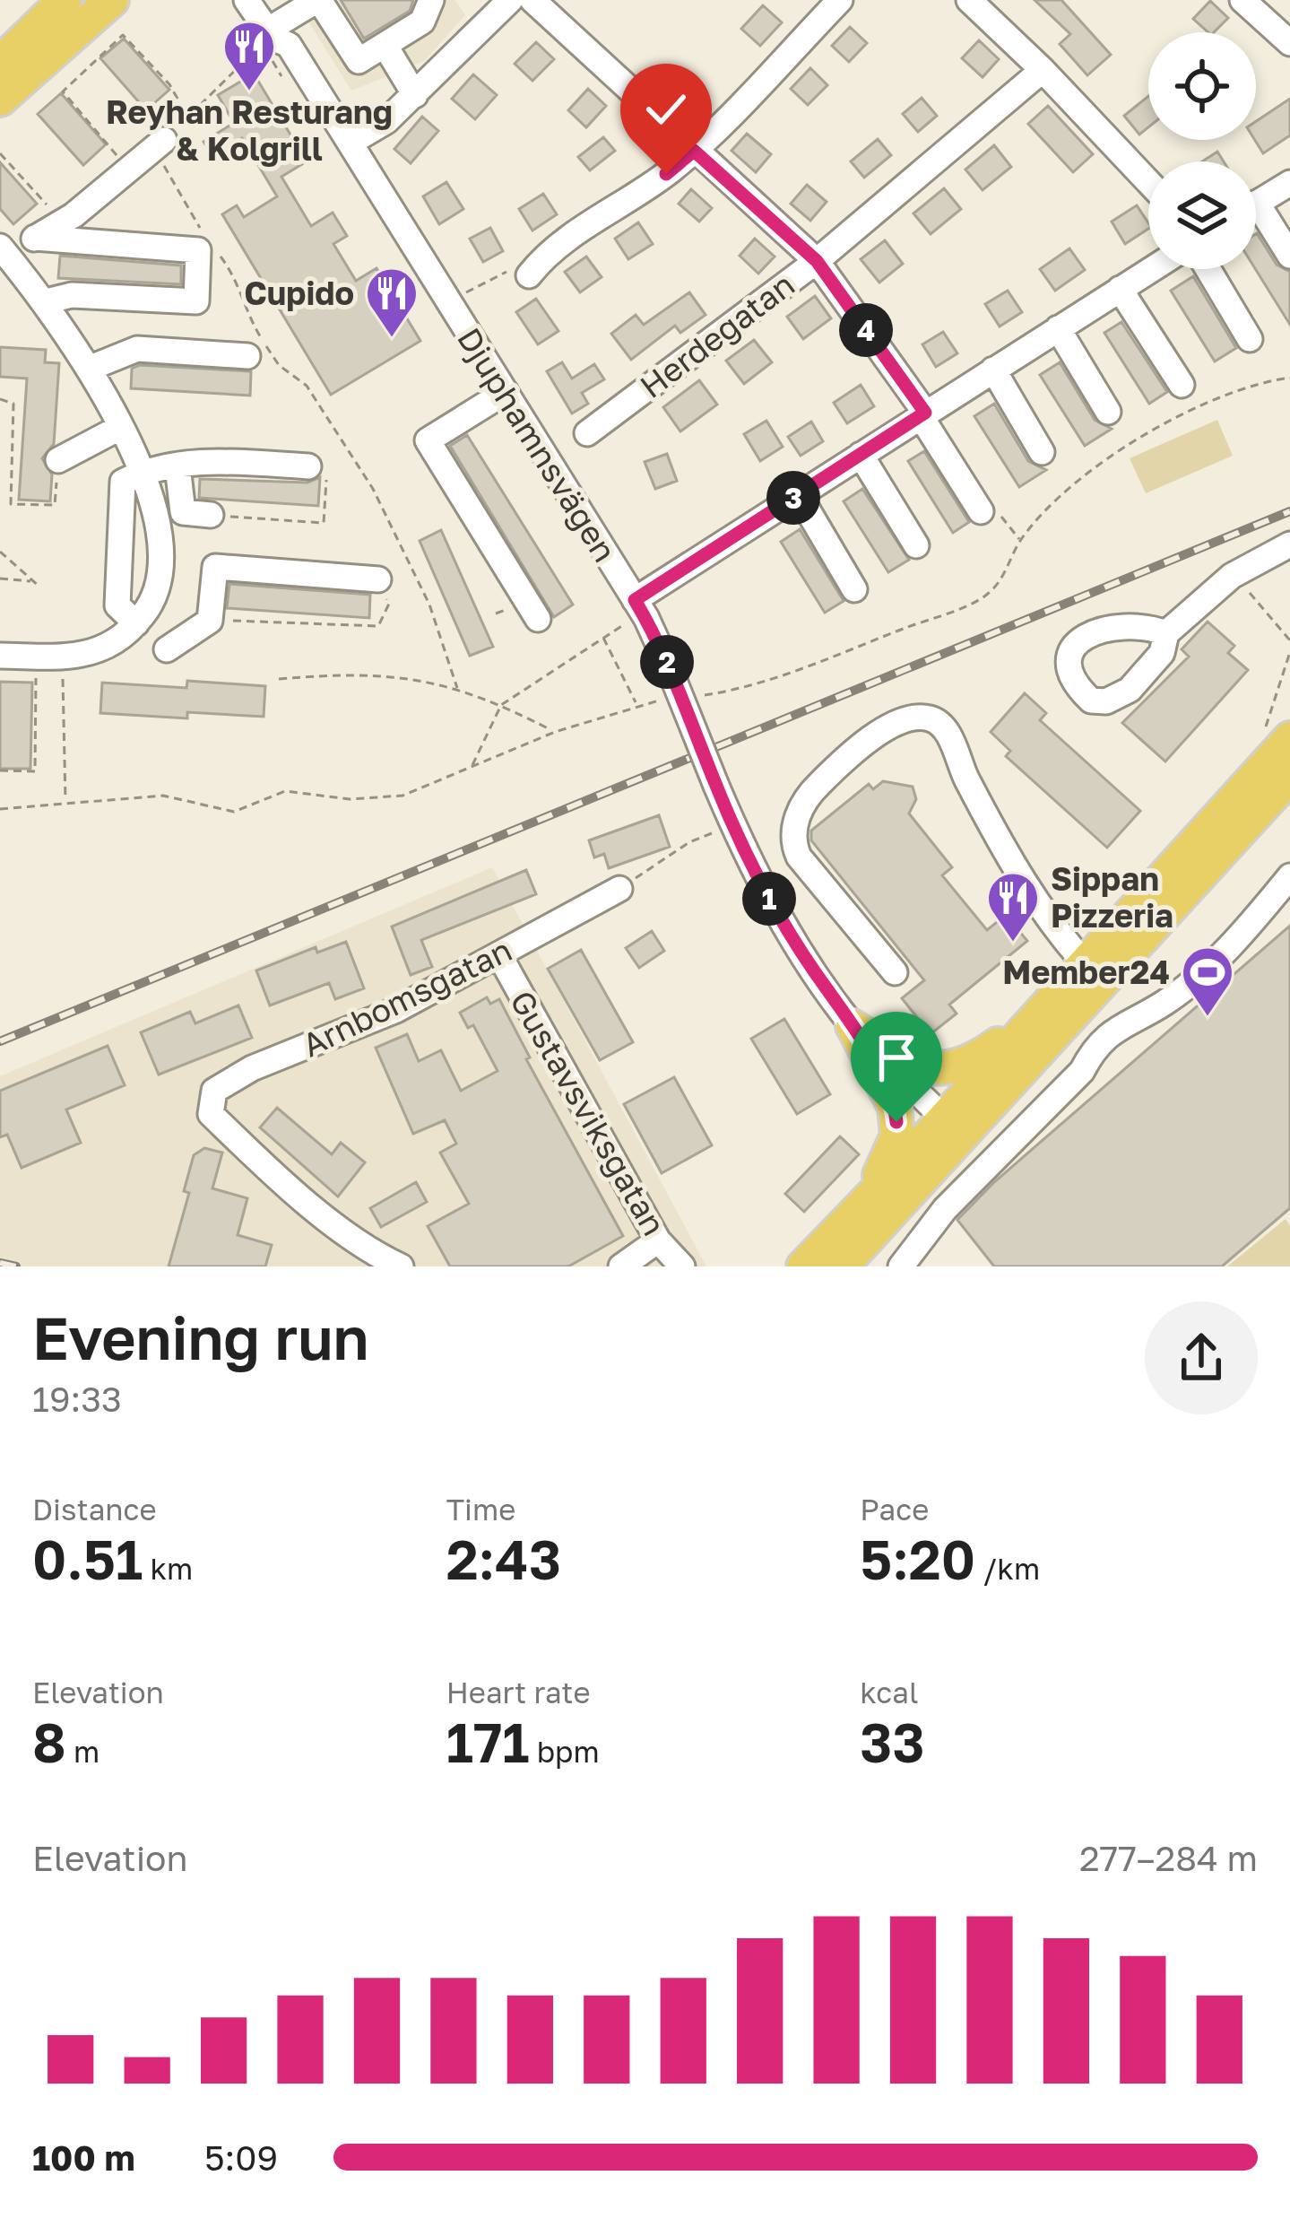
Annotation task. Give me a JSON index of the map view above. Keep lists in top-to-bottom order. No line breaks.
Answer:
{"streets":{"street":["Herdegatan","Djuphamnsvägen","Arnbomsgatan","Gustavsviksgatan"]},"crossings":[["Arnbomsgatan","Gustavsviksgatan"]],"places":{"restaurant":["Reyhan Resturang & Kolgrill","Cupido","Sippan Pizzeria"],"sports":["Member24"]},"page":{"pins":["4","3","2","1"],"heading":["Evening run","19:33"],"stats":[["Distance","0.51 km"],["Time","2:43"],["Pace","5:20 /km"],["Elevation","8 m"],["Heart rate","171 bpm"],["kcal","33"]],"chart":["Elevation","277–284 m"],"list":[{"name":"100 m","note":"5:09"}]}}
